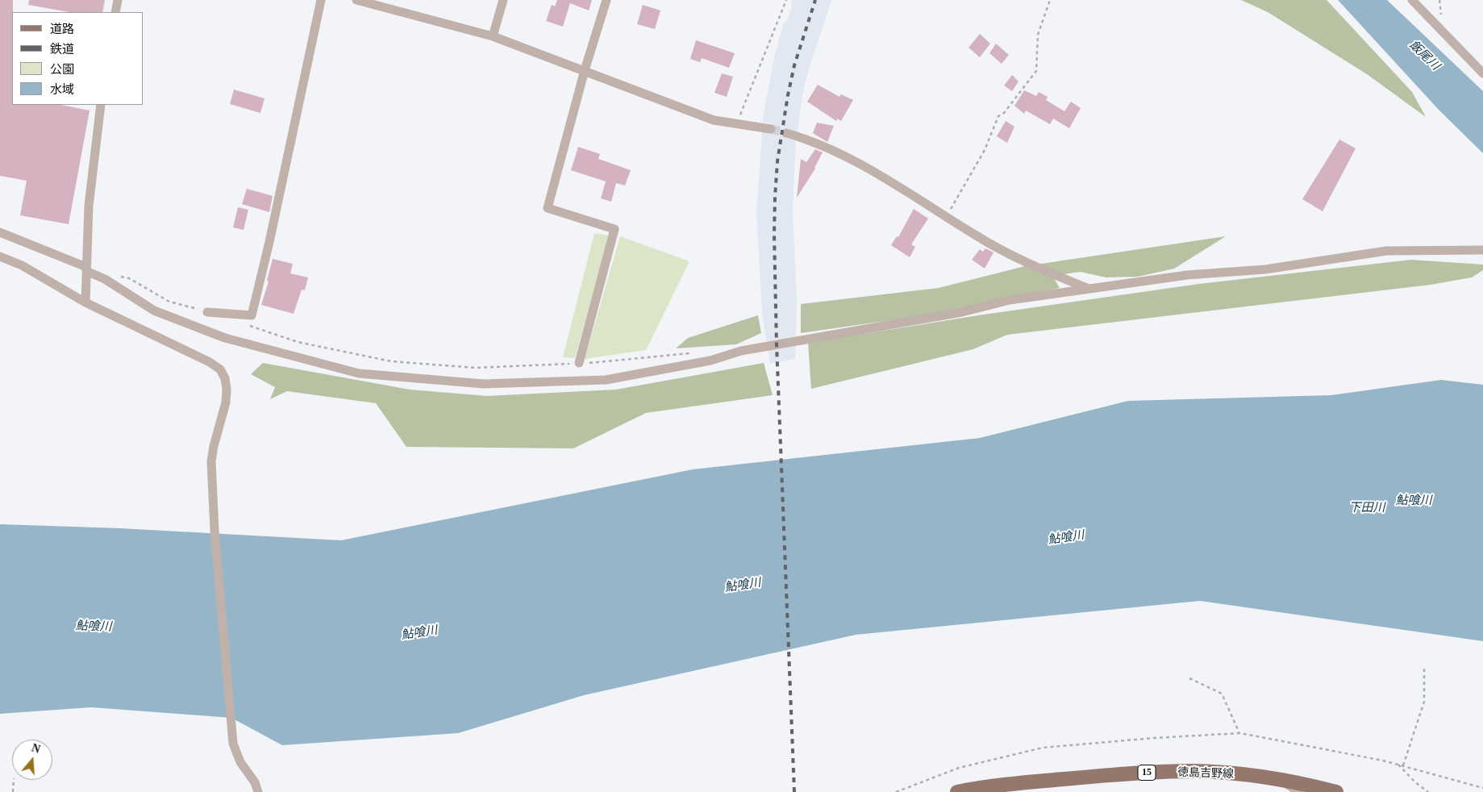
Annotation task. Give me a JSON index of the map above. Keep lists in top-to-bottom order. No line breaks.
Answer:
{"streets":{"main road":["15","徳島吉野線"]},"water":["飯尾川","鮎喰川","下田川"],"legend":["道路","鉄道","公園","水域"],"north":"top"}
